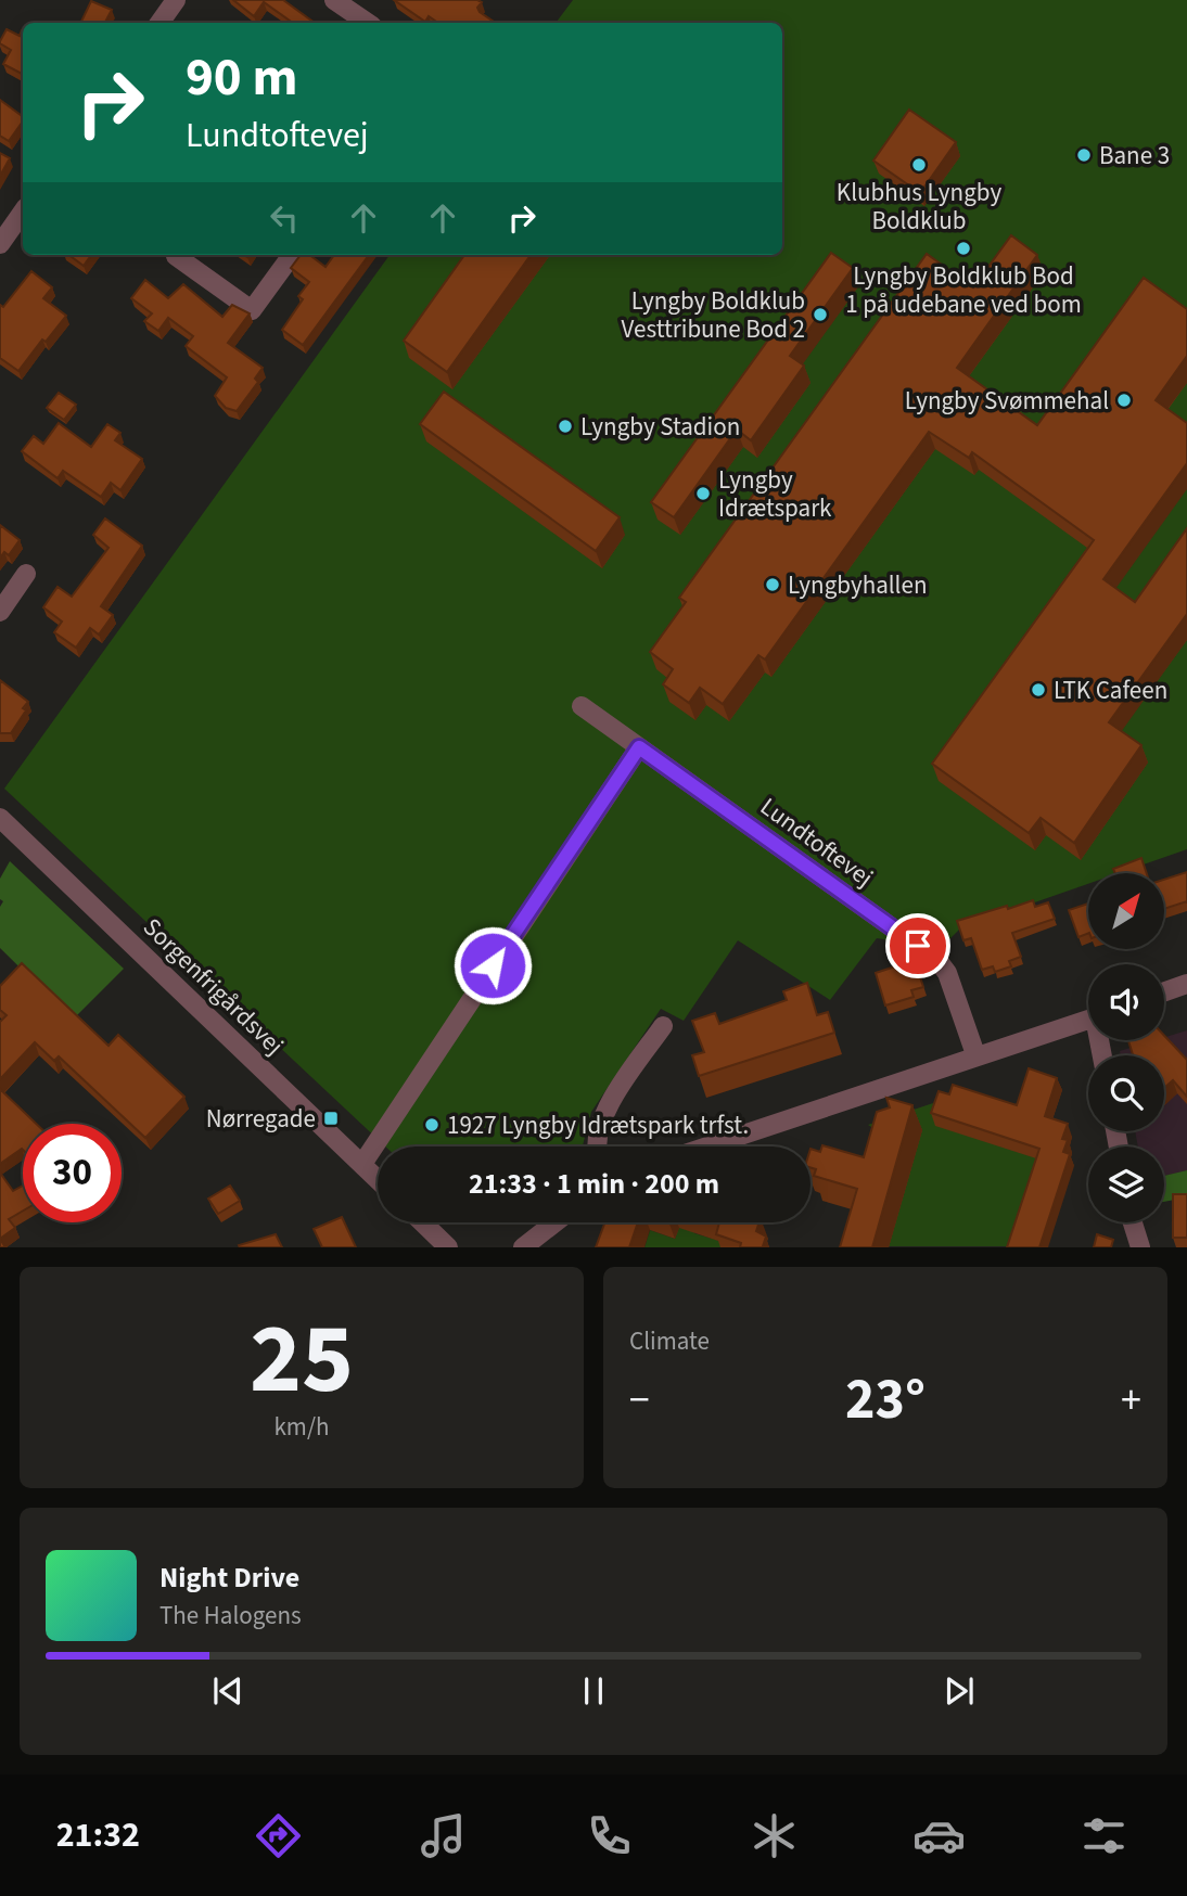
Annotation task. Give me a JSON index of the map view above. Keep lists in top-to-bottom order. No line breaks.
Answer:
{"streets":{"street":["Lundtoftevej","Sorgenfrigårdsvej"]},"places":{"other":["Bane 3","Klubhus Lyngby Boldklub","Lyngby Boldklub Bod 1 på udebane ved bom","Lyngby Boldklub Vesttribune Bod 2","Lyngby Svømmehal","Lyngby Stadion","Lyngby Idrætspark","Lyngbyhallen","LTK Cafeen","1927 Lyngby Idrætspark trfst."],"transit":["Nørregade"]},"north":"top right","page":{"turn":["90 m","Lundtoftevej"],"limit":"30","trip":"21:33 · 1 min · 200 m","tile":[["25","km/h"],"Climate"],"heat":["−","23°","+"],"song":["Night Drive","The Halogens"],"tabs":"21:32"}}
